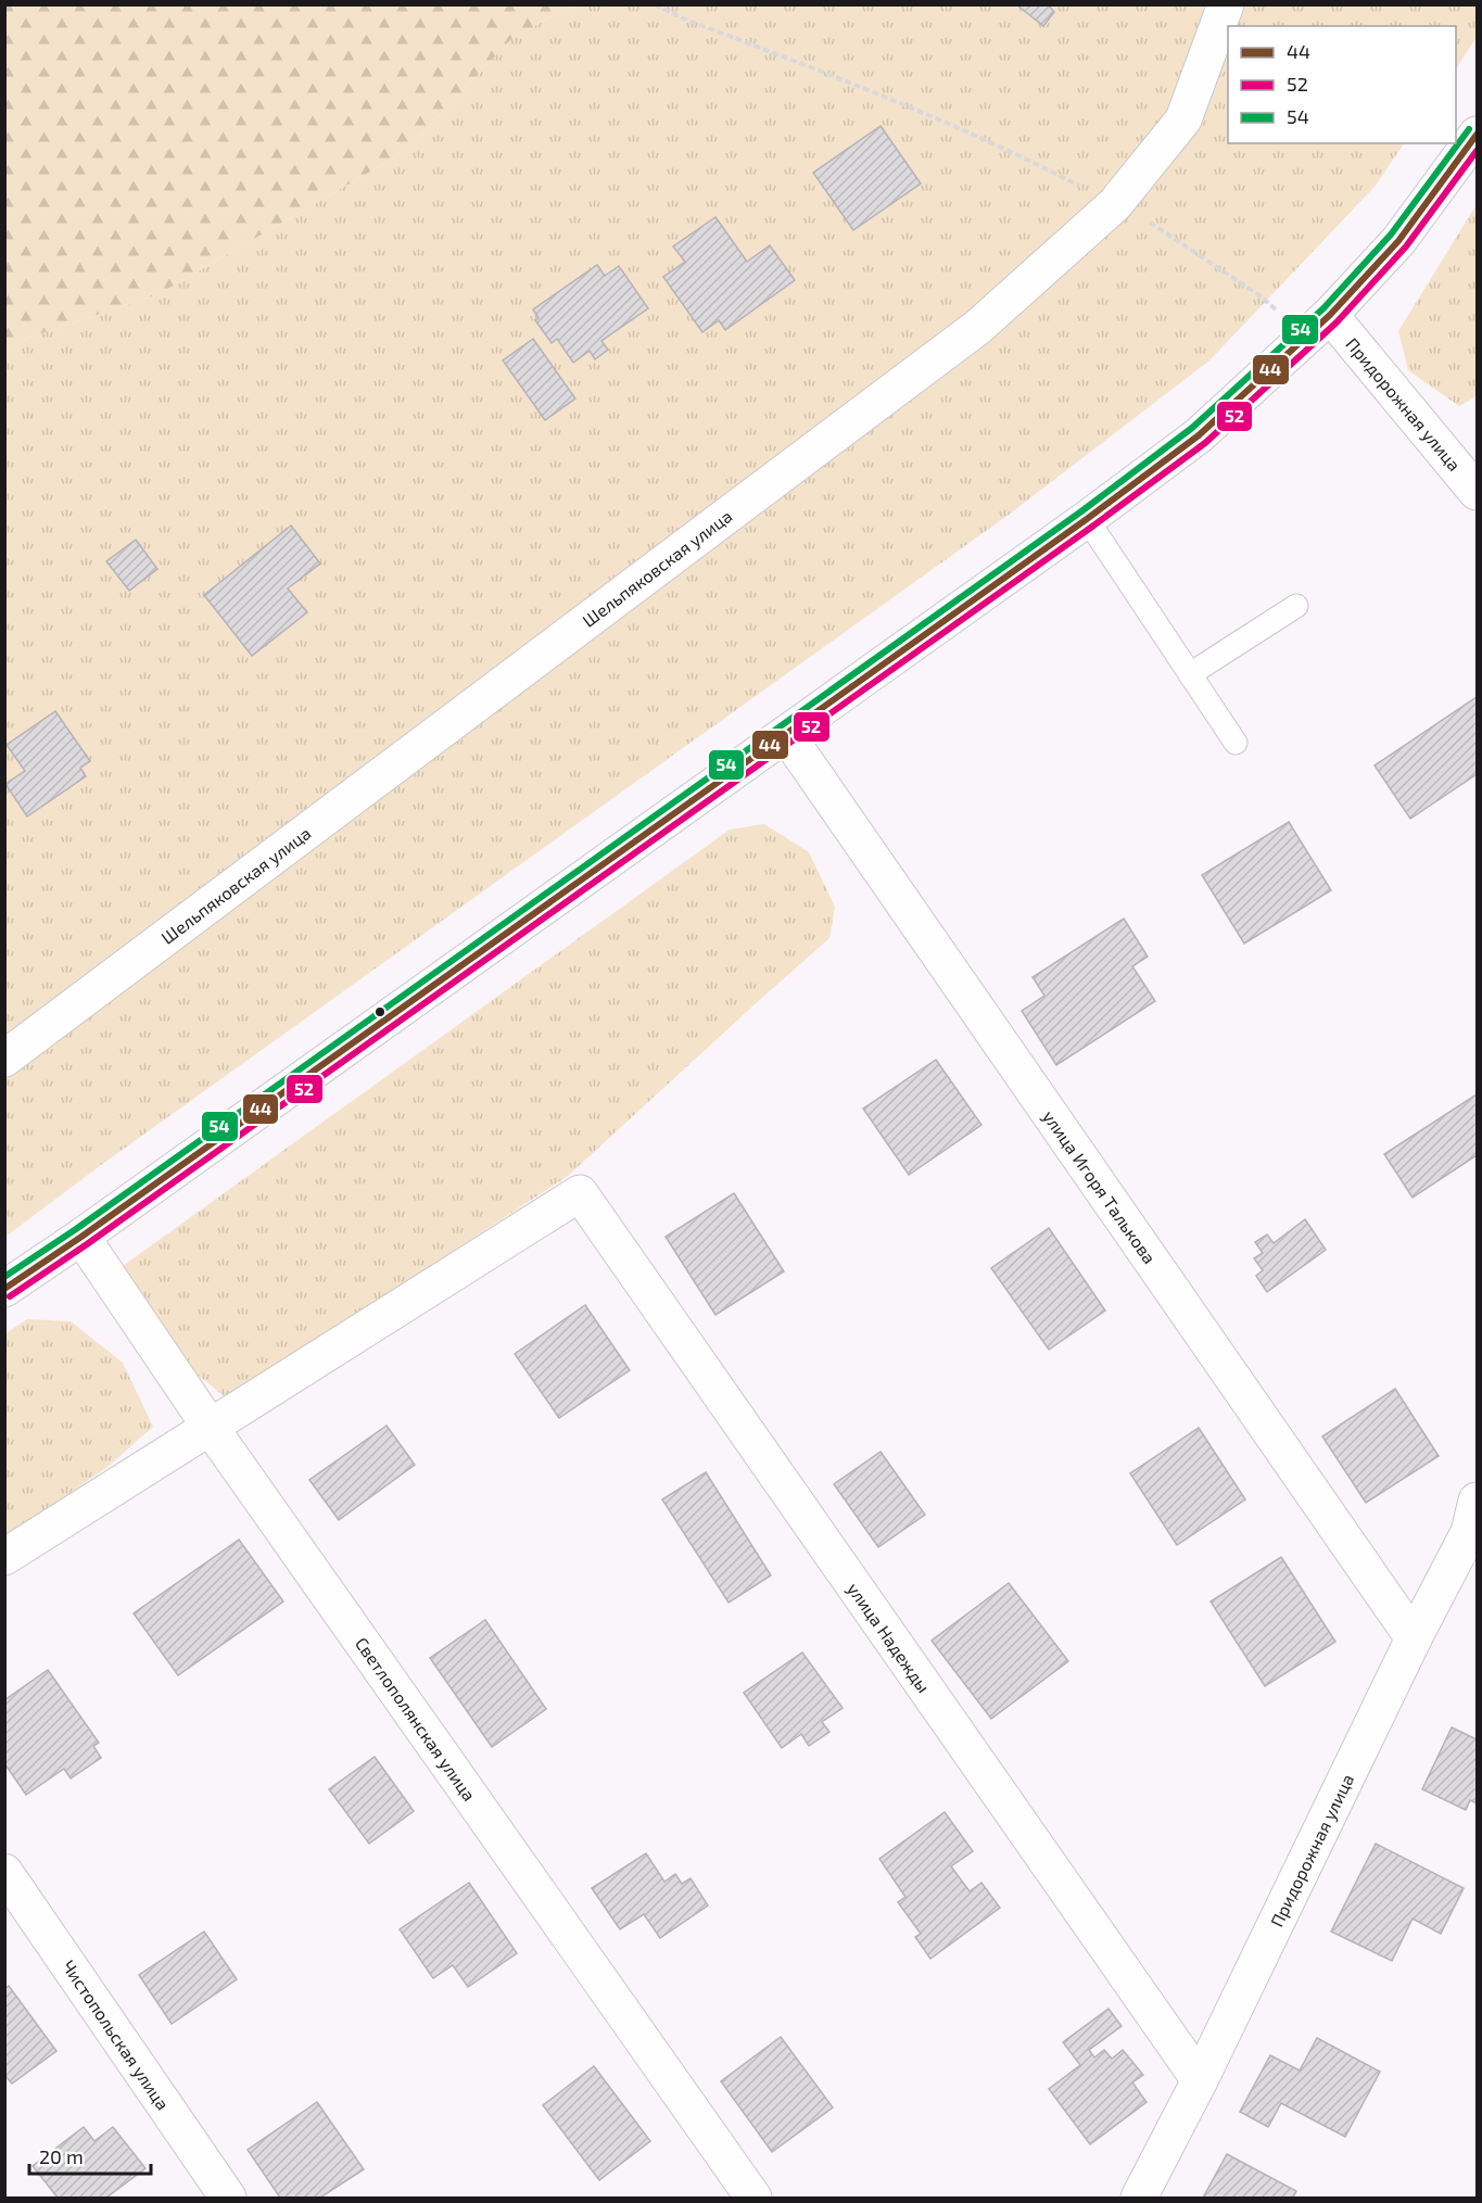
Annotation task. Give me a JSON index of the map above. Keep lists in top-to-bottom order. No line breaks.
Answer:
{"streets":{"street":["Придорожная улица","Шельпяковская улица","улица Игоря Талькова","улица Надежды","Светлополянская улица","Чистопольская улица"]},"crossings":[["Придорожная улица","улица Игоря Талькова"],["Придорожная улица","улица Надежды"],["улица Надежды","Светлополянская улица"]],"lines":["transit line 54","transit line 44","transit line 52"],"legend":["44","52","54"],"scale_bar":"20 m"}
